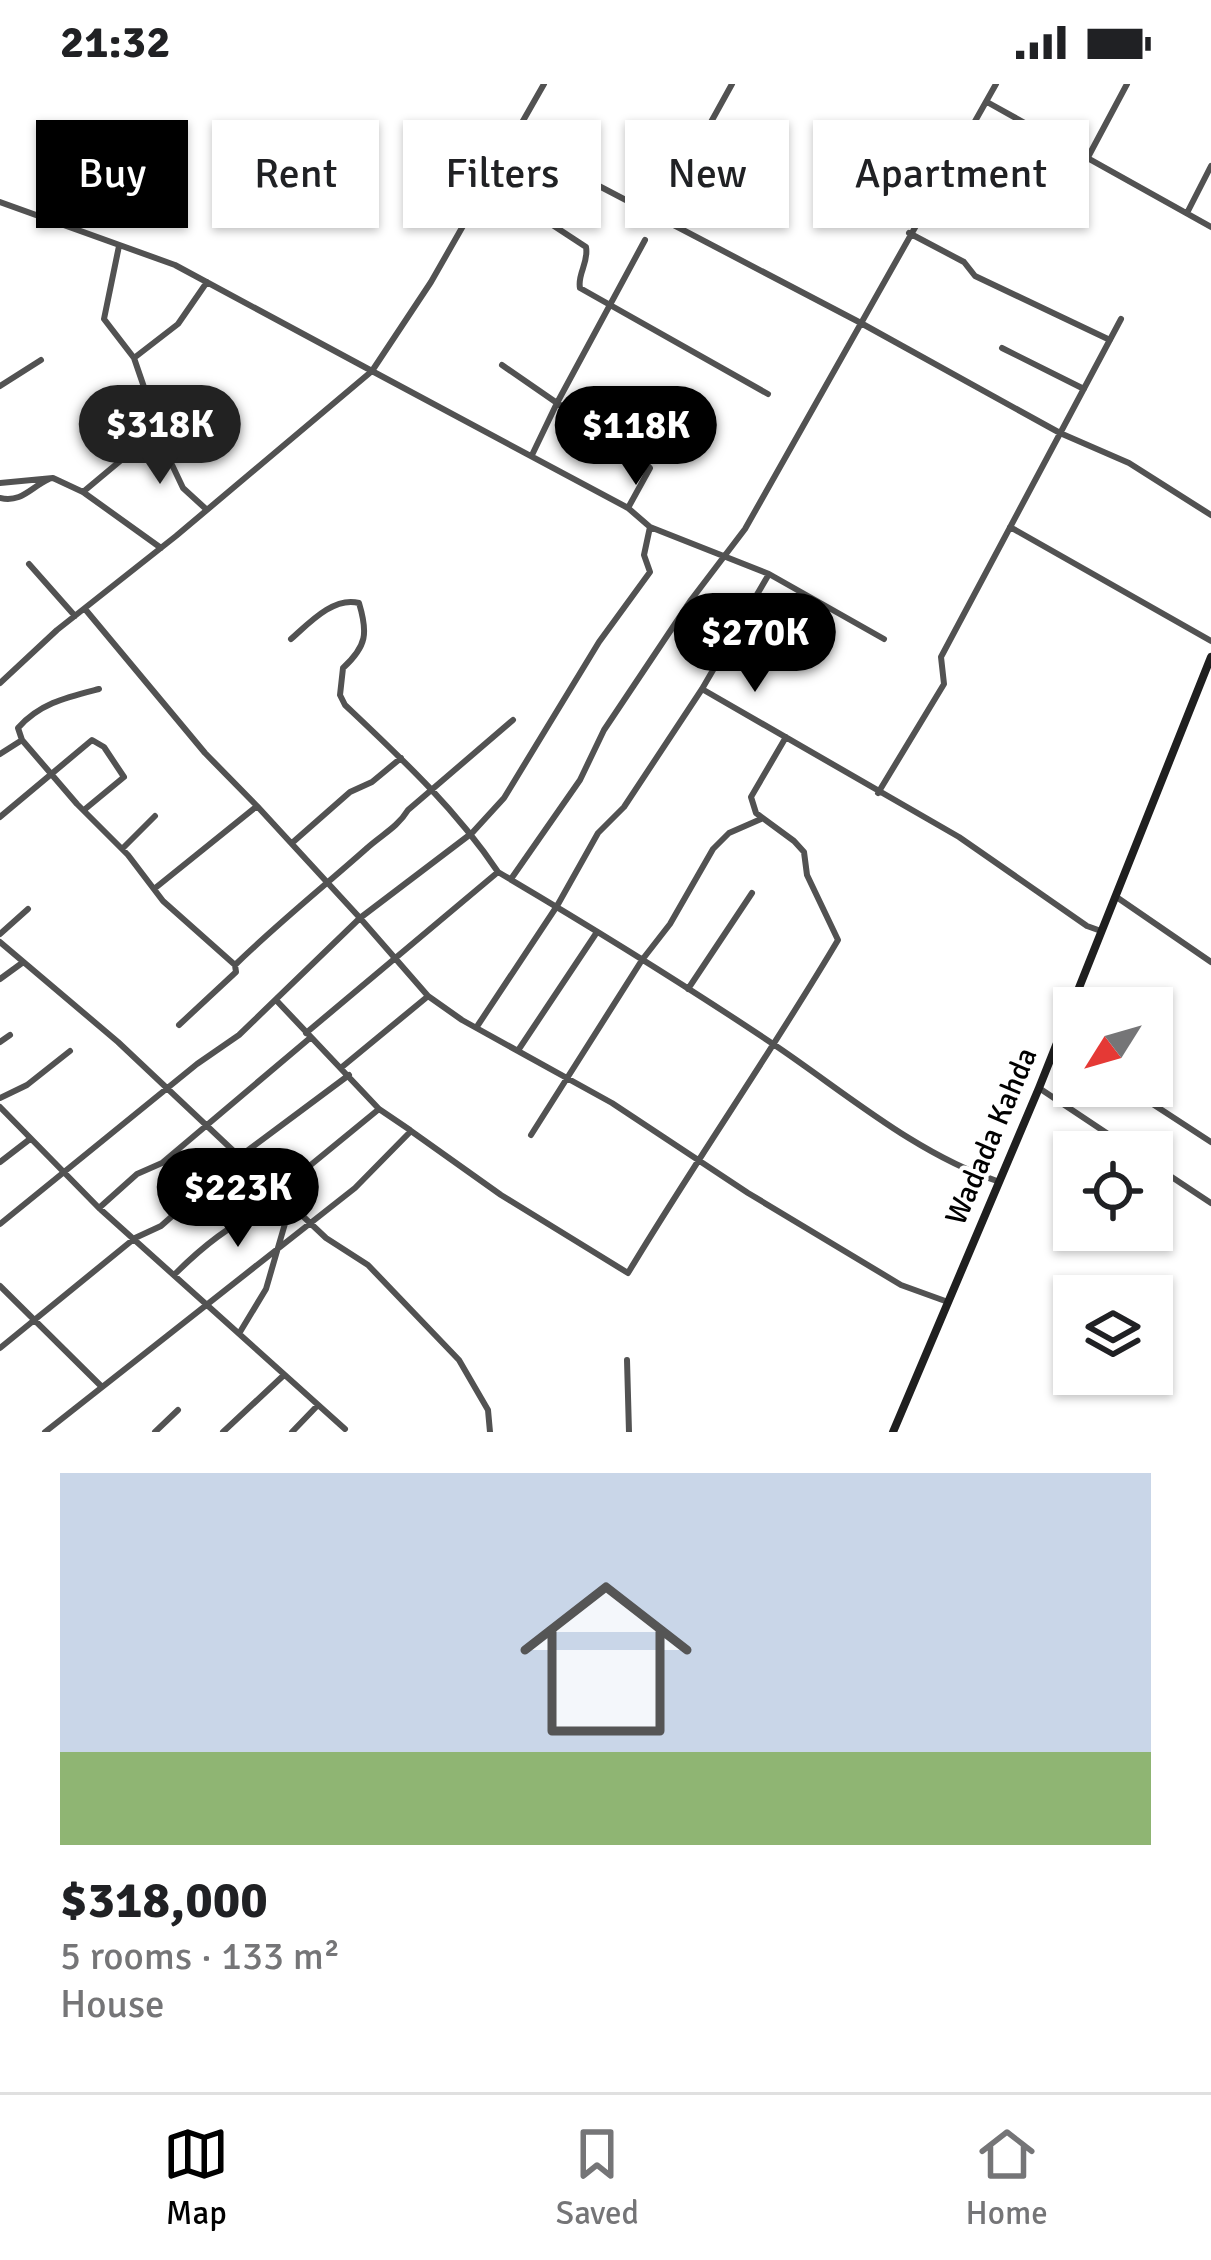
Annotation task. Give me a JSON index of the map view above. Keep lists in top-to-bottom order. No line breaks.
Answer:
{"streets":{"main road":["Wadada Kahda"]},"north":"bottom left","page":{"status":"21:32","chip":["Buy","Rent","Filters","New","Apartment"],"price":["$318K","$118K","$270K","$223K"],"list":[{"name":"$318,000","note":"5 rooms · 133 m² · House"}],"tabs":["Map","Saved","Home"]}}
